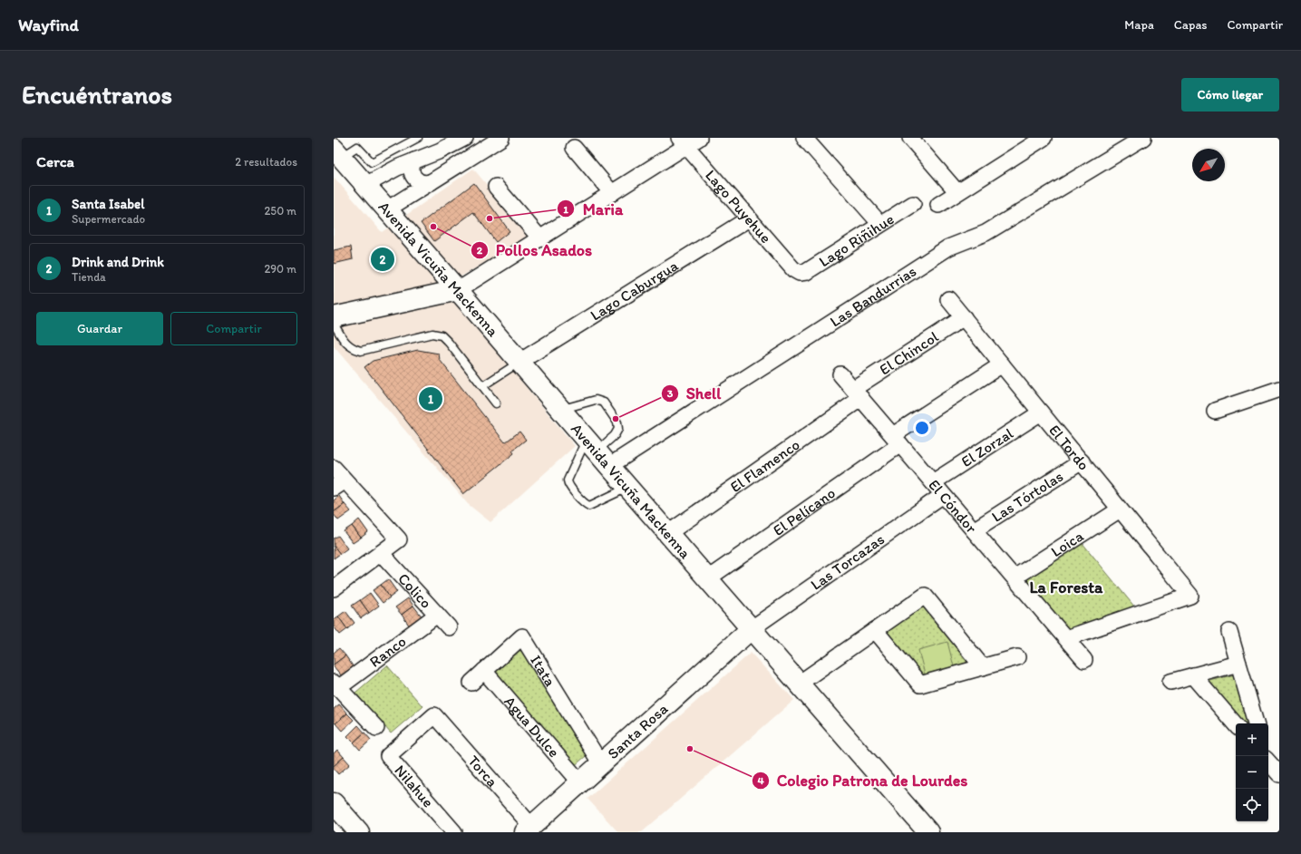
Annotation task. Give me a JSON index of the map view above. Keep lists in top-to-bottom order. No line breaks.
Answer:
{"streets":{"main road":["Avenida Vicuña Mackenna","Santa Rosa"],"street":["Lago Puyehue","Lago Riñihue","Lago Caburgua","Las Bandurrias","El Chincol","El Tordo","El Zorzal","El Flamenco","Las Tórtolas","El Cóndor","El Pelícano","Loica","Las Torcazas","Colico","Ranco","Itata","Agua Dulce","Torca","Nilahue"]},"crossings":[["Lago Puyehue","Lago Riñihue"],["Lago Puyehue","Lago Caburgua"],["Avenida Vicuña Mackenna","Lago Caburgua"],["Avenida Vicuña Mackenna","Las Bandurrias"],["Avenida Vicuña Mackenna","El Flamenco"],["Avenida Vicuña Mackenna","El Pelícano"],["Avenida Vicuña Mackenna","Las Torcazas"],["Avenida Vicuña Mackenna","Santa Rosa"],["El Chincol","El Tordo"],["El Chincol","El Flamenco"],["El Chincol","El Cóndor"],["El Tordo","El Zorzal"],["El Tordo","Las Tórtolas"],["El Tordo","El Cóndor"],["El Tordo","El Pelícano"],["El Tordo","Loica"],["El Zorzal","El Cóndor"],["El Flamenco","El Cóndor"],["Las Tórtolas","El Cóndor"],["El Cóndor","El Pelícano"],["El Cóndor","Loica"],["El Cóndor","Las Torcazas"],["Las Torcazas","Santa Rosa"],["Colico","Ranco"],["Itata","Agua Dulce"],["Itata","Santa Rosa"],["Agua Dulce","Santa Rosa"],["Santa Rosa","Torca"],["Torca","Nilahue"]],"districts":["La Foresta"],"places":["Maria","Pollos Asados","Shell","Colegio Patrona de Lourdes"],"north":"bottom left","page":{"header":"Wayfind","nav":["Mapa","Capas","Compartir"],"buttons":["Cómo llegar",["Guardar","Compartir"]],"title":"Encuéntranos","heading":["Cerca","2 resultados"],"list":[{"mark":"1","name":"Santa Isabel","note":"Supermercado","value":"250 m"},{"mark":"2","name":"Drink and Drink","note":"Tienda","value":"290 m"}],"pins":["2","1"],"map_buttons":["+","−"]}}
